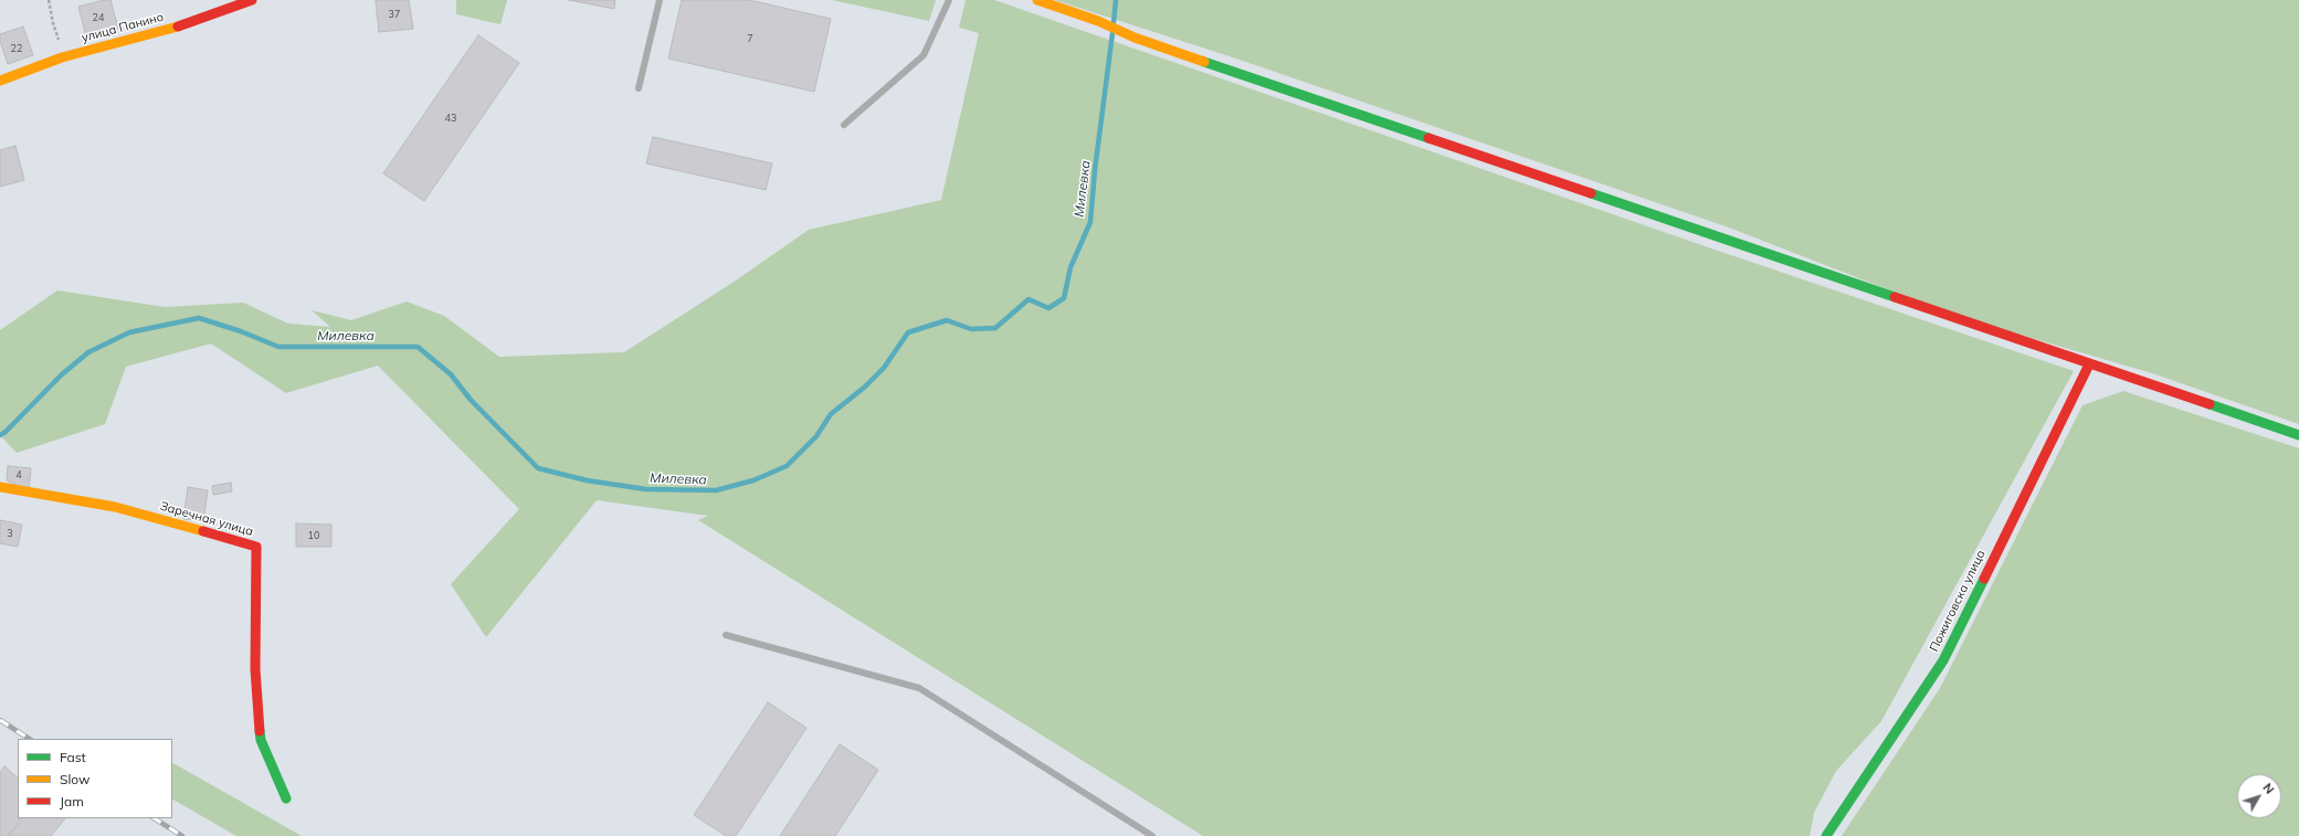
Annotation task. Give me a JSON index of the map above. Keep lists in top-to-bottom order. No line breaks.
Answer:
{"streets":{"street":["улица Панино","Заречная улица","Пожиговска улица"]},"water":["Милевка"],"house_numbers":["37","24","7","22","43","4","3","10"],"legend":["Fast","Slow","Jam"],"north":"top right"}
